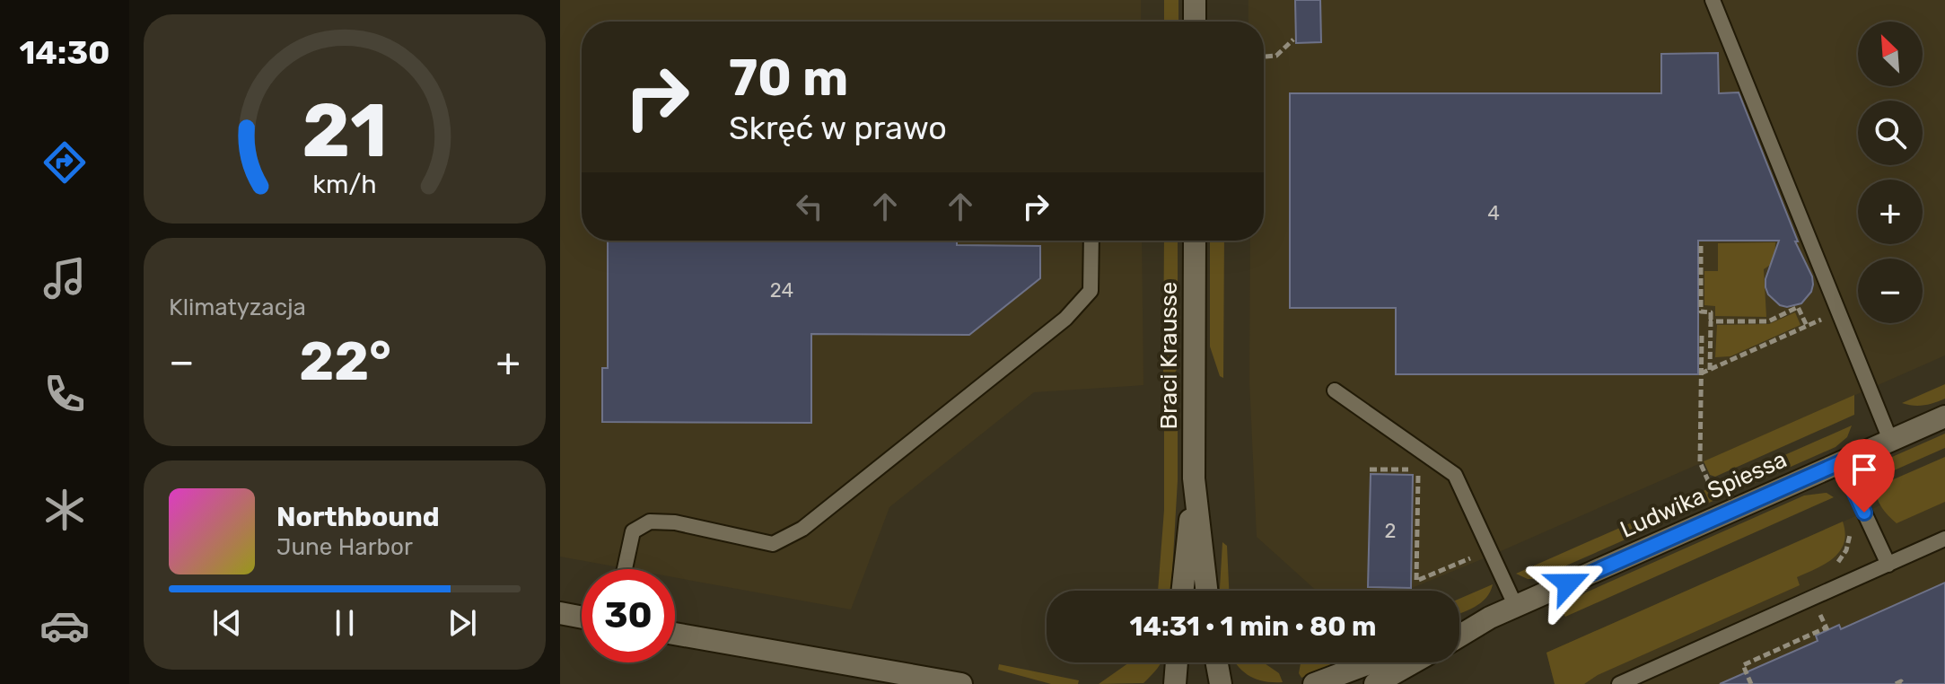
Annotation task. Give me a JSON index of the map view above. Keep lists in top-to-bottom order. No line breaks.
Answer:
{"streets":{"street":["Braci Krausse","Ludwika Spiessa"]},"house_numbers":["4","24","2"],"north":"top left","page":{"tabs":"14:30","map_buttons":["+","−"],"turn":["70 m","Skręć w prawo"],"tile":"Klimatyzacja","heat":["−","22°","+"],"song":["Northbound","June Harbor"],"limit":"30","trip":"14:31 · 1 min · 80 m","gauge":["21","km/h"]}}
